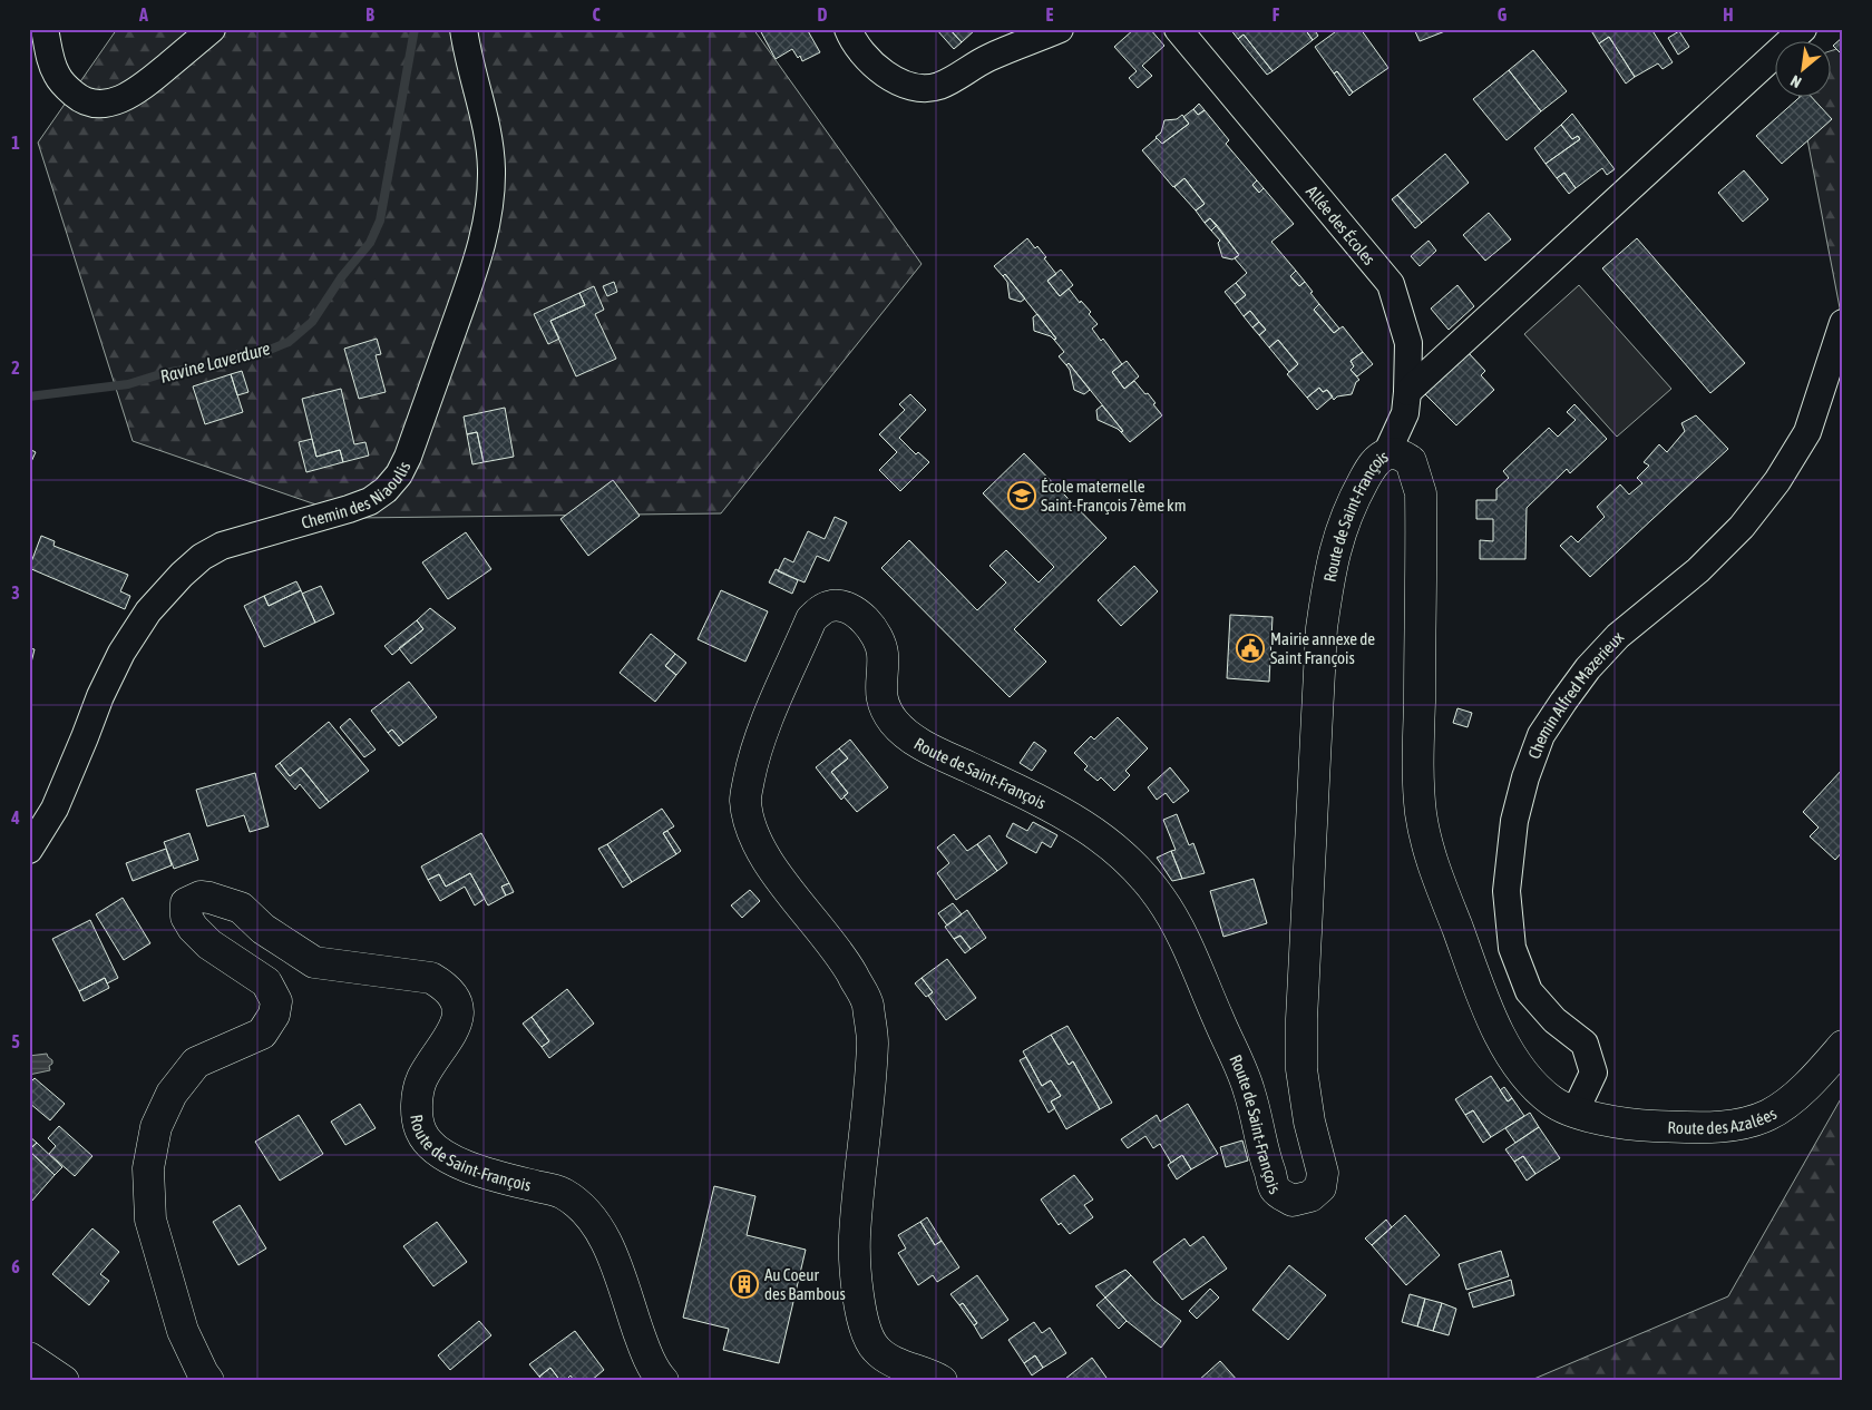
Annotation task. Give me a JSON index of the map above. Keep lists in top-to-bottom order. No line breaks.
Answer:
{"streets":{"main road":["Route de Saint-François","Route des Azalées"],"street":["Allée des Écoles","Chemin des Niaoulis","Chemin Alfred Mazerieux"]},"crossings":[["Allée des Écoles","Route de Saint-François"],["Route de Saint-François","Chemin Alfred Mazerieux"],["Route de Saint-François","Route des Azalées"],["Chemin Alfred Mazerieux","Route des Azalées"]],"water":["Ravine Laverdure"],"places":{"school or university":["École maternelle Saint-François 7ème km"],"public building":["Mairie annexe de Saint François"],"building":["Au Coeur des Bambous"]},"north":"bottom left","grid":{"columns":["A","B","C","D","E","F","G","H"],"rows":["1","2","3","4","5","6"]}}
